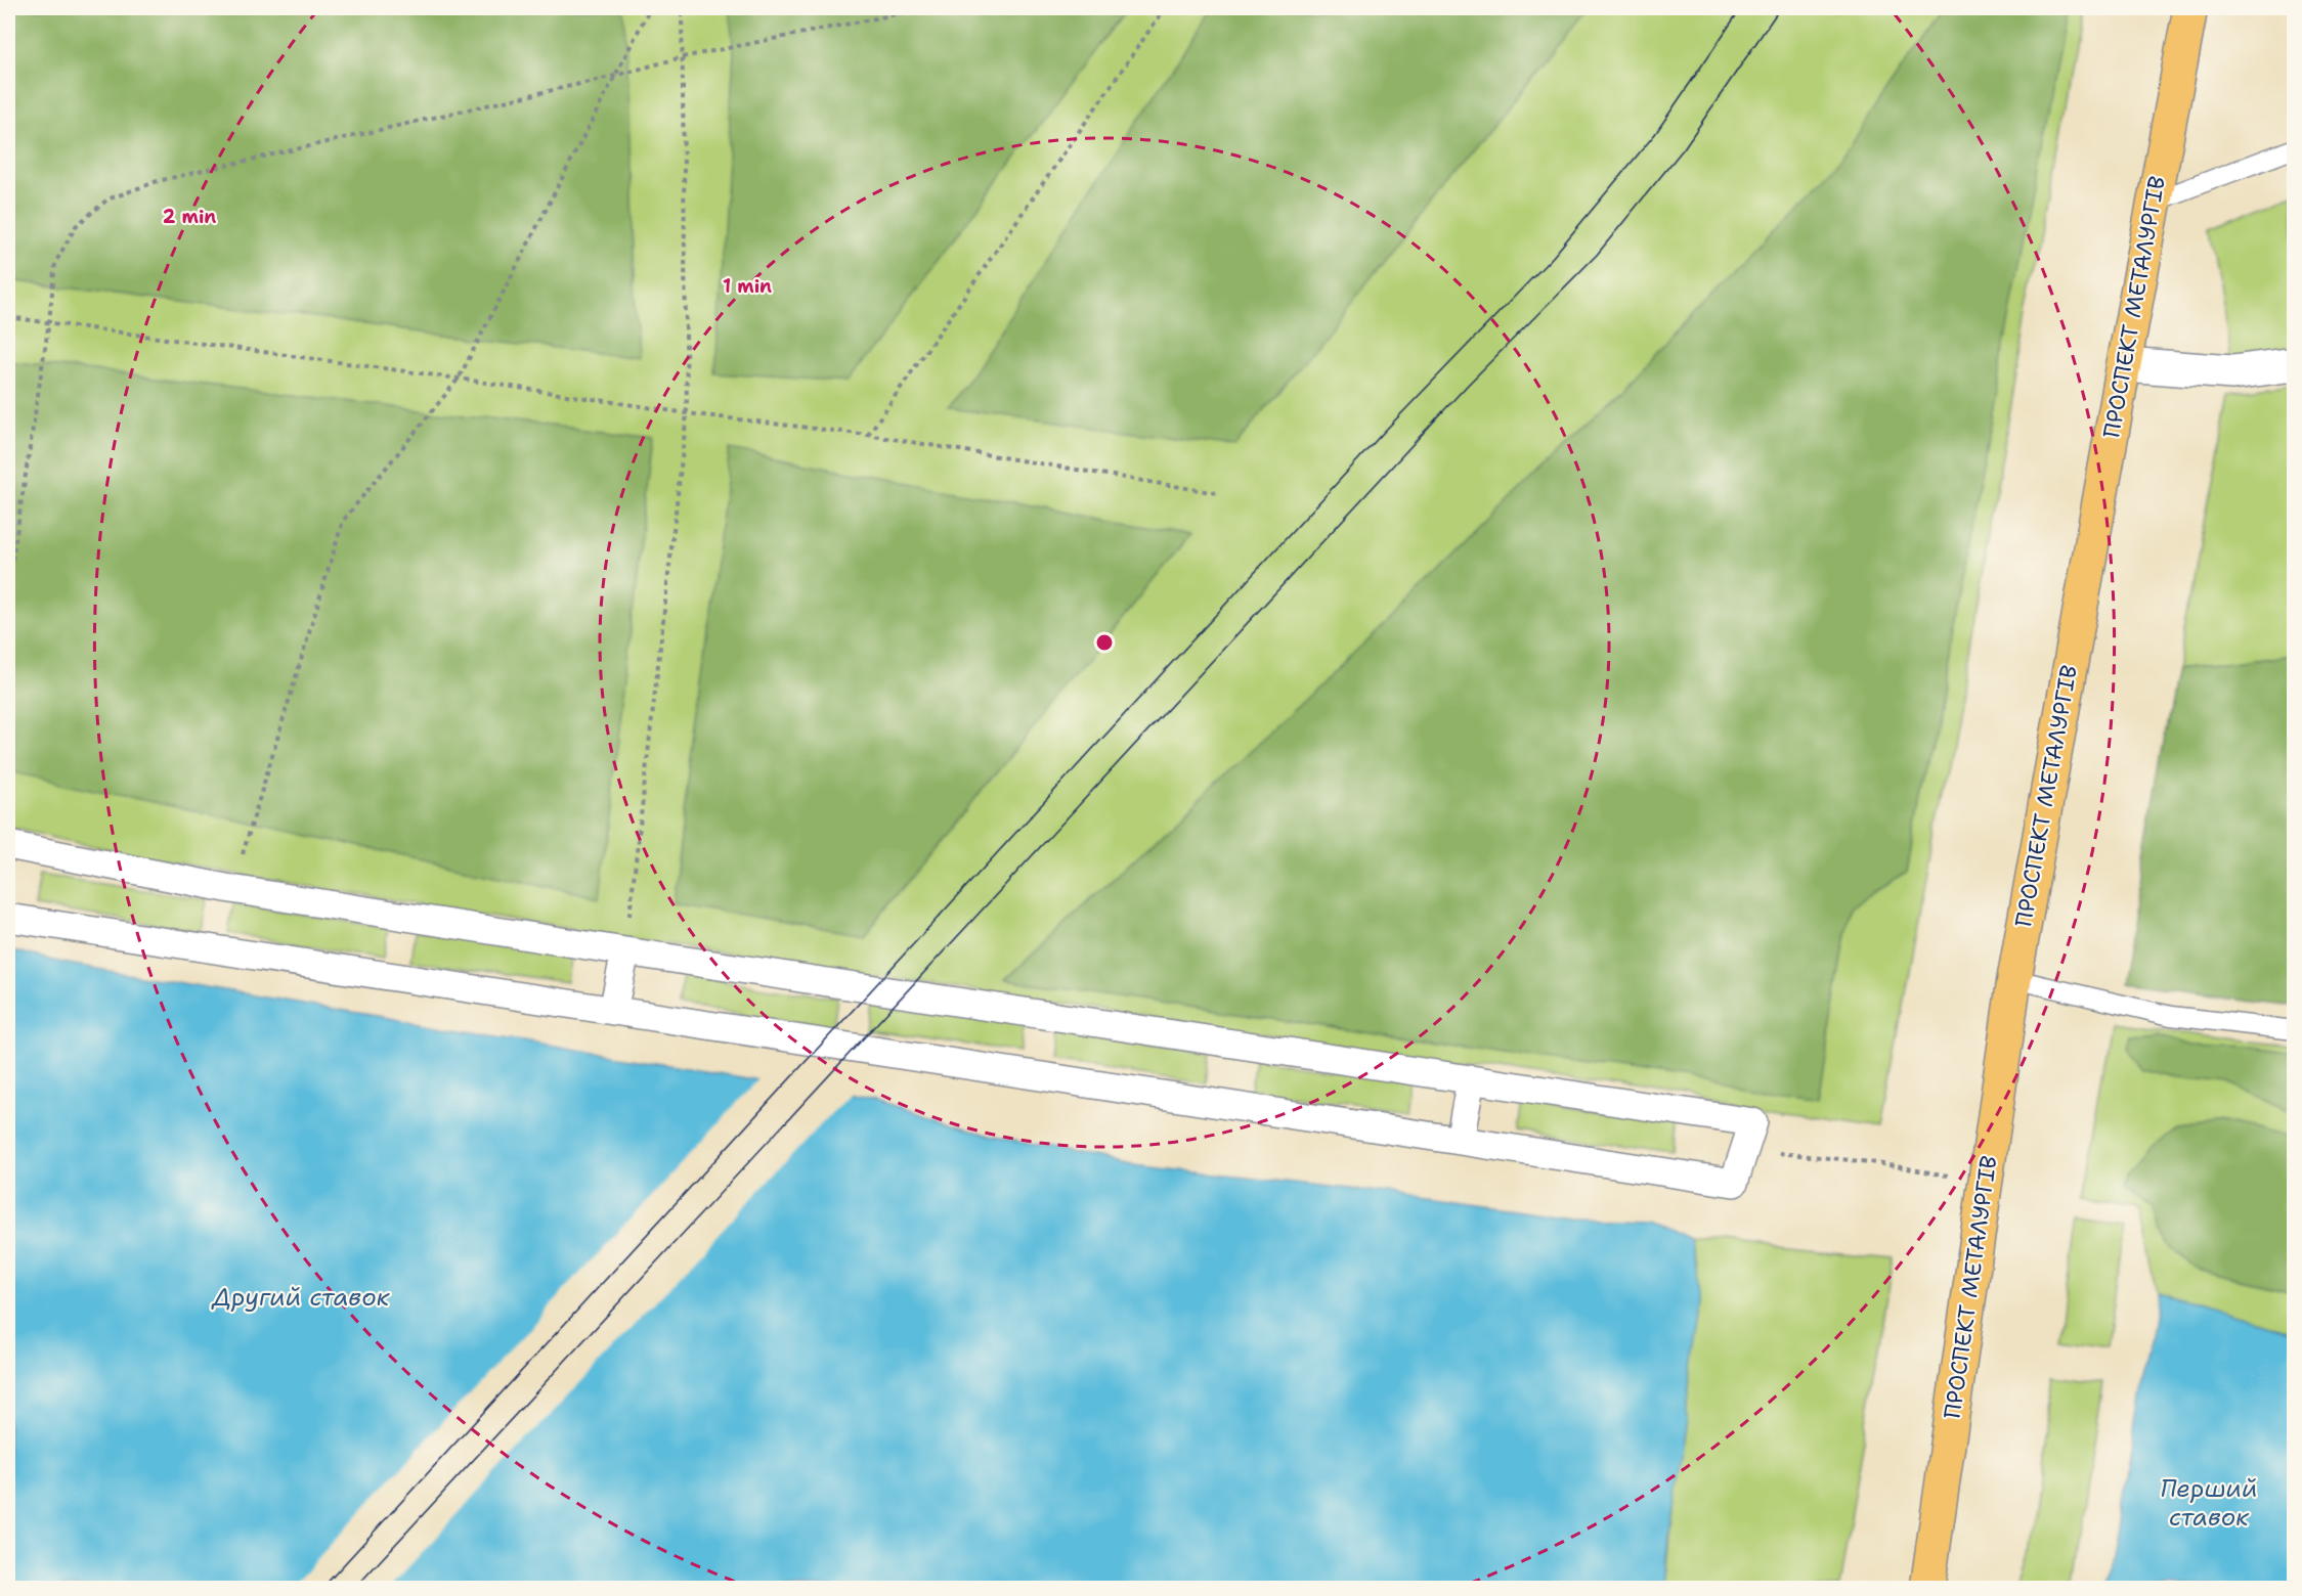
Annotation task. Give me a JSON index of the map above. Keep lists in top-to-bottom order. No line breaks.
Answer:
{"streets":{"main road":["ПРОСПЕКТ МЕТАЛУРГІВ"]},"water":["Другий ставок","Перший ставок"],"rings":["2 min","1 min"]}
